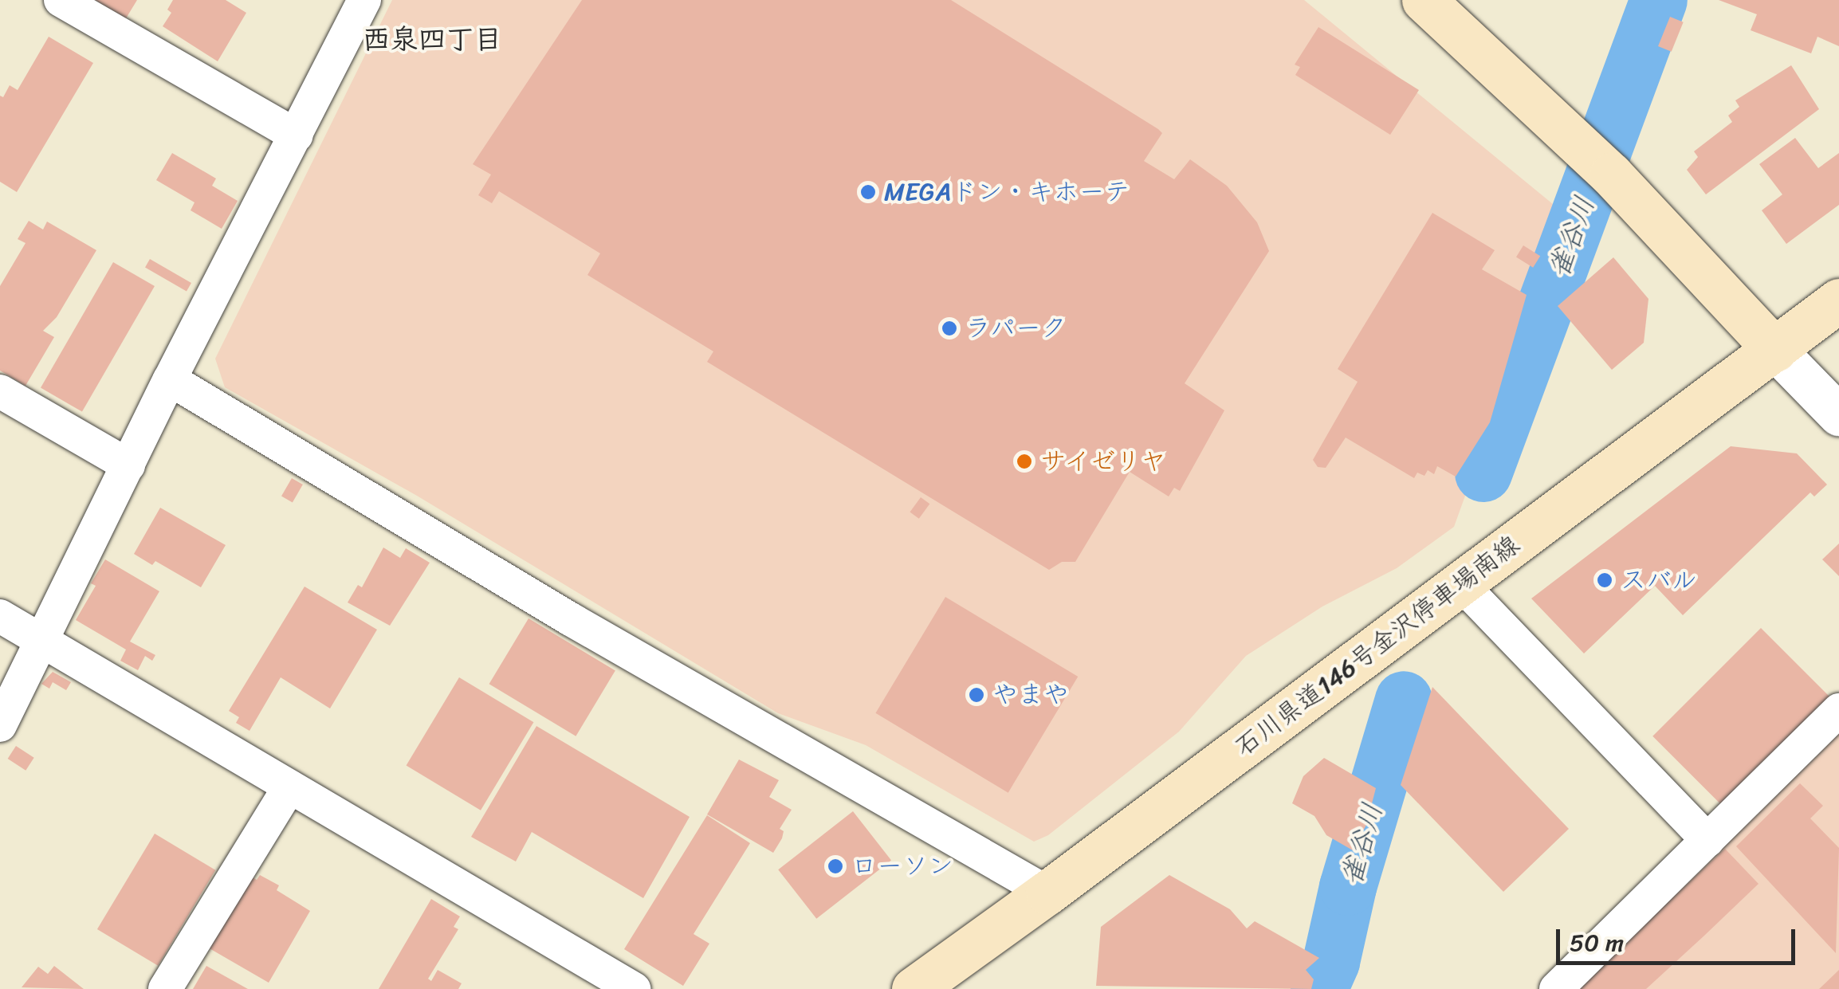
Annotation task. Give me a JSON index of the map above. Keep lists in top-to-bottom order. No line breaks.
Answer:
{"streets":{"main road":["石川県道146号金沢停車場南線"]},"districts":["西泉四丁目"],"water":["雀谷川"],"places":["MEGAドン・キホーテ","ラパーク","サイゼリヤ","スバル","やまや","ローソン"],"scale_bar":"50 m"}
